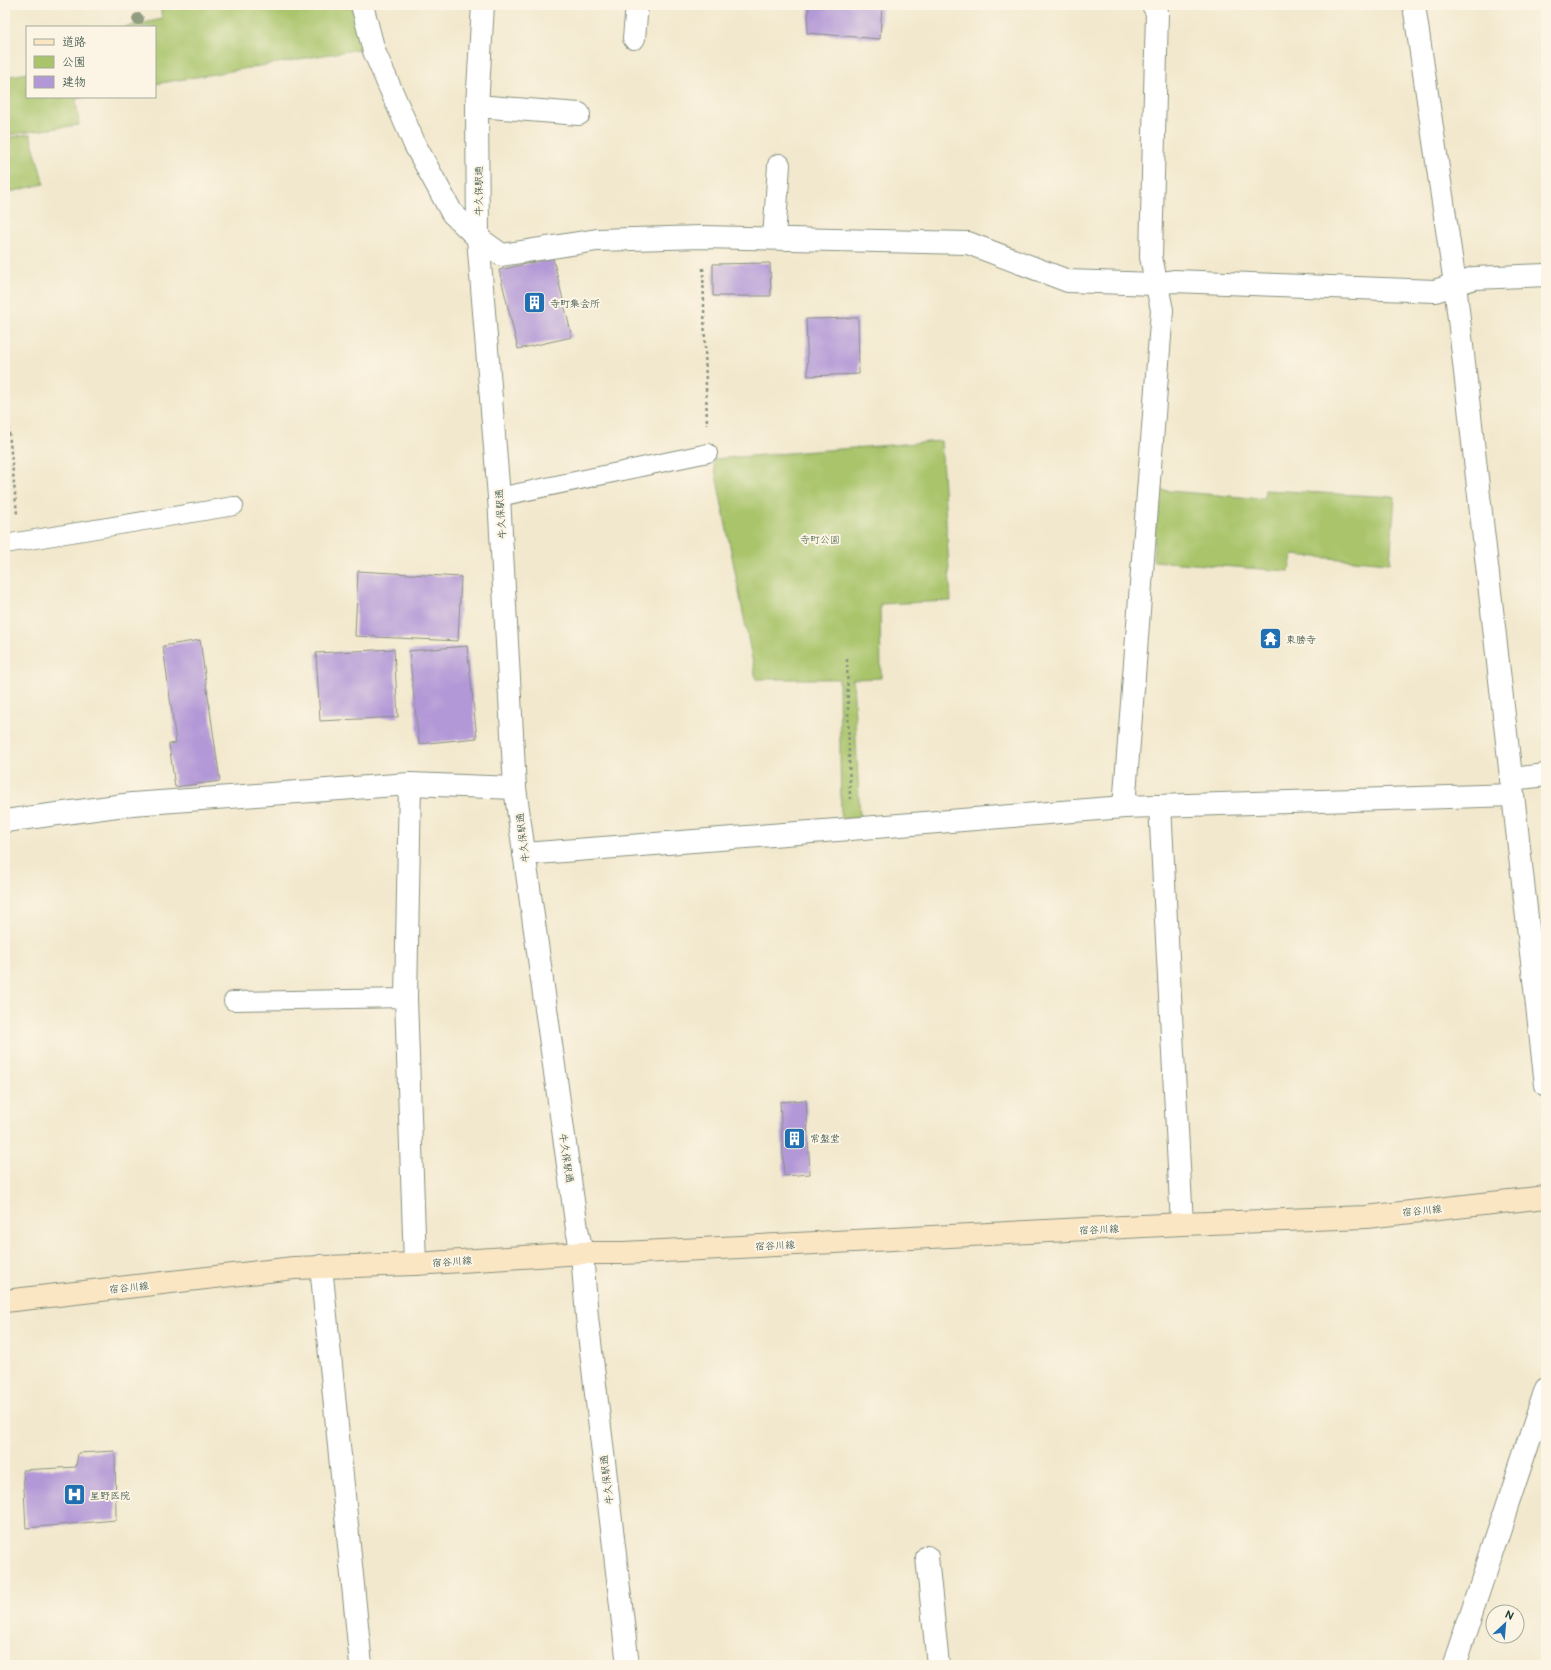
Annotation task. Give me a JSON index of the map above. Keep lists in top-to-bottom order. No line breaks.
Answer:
{"streets":{"main road":["宿谷川線"],"street":["牛久保駅通"]},"crossings":[["牛久保駅通","宿谷川線"]],"parks":["寺町公園"],"places":{"building":["寺町集会所","常盤堂"],"temple":["東勝寺"],"hospital":["星野医院"]},"legend":["道路","公園","建物"],"north":"top right"}
